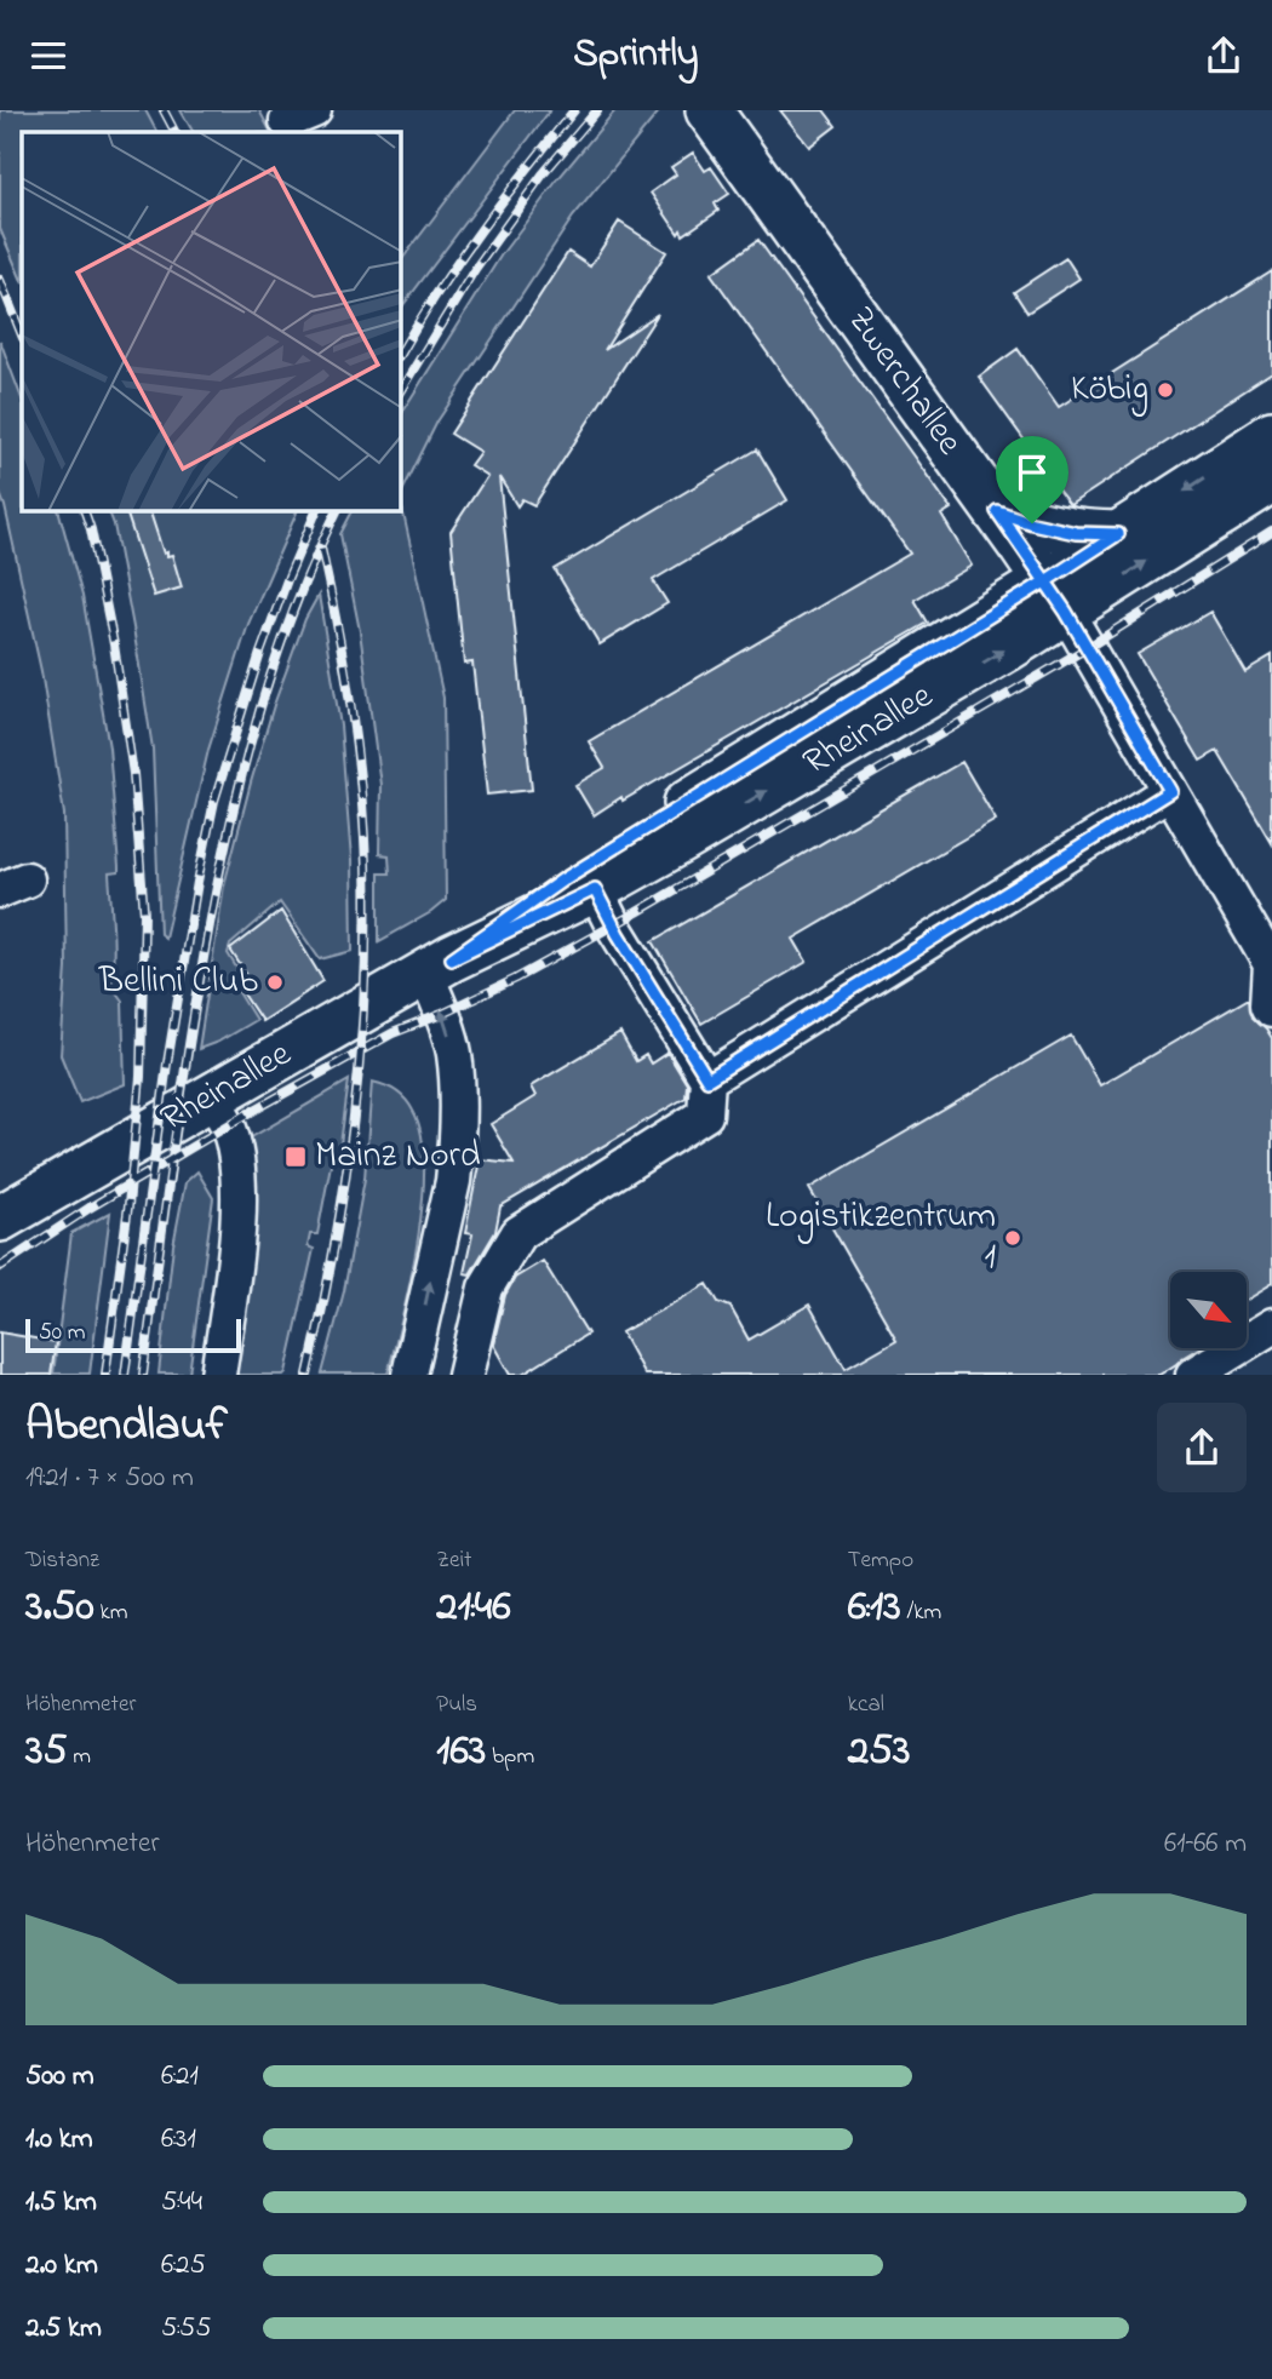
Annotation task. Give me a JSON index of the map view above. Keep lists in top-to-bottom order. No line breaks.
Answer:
{"streets":{"main road":["Zwerchallee","Rheinallee"]},"crossings":[["Zwerchallee","Rheinallee"]],"places":{"other":["Köbig","Bellini Club","Logistikzentrum 1"],"transit":["Mainz Nord"]},"scale_bar":"50 m","north":"bottom right","page":{"header":"Sprintly","scale":"50 m","heading":["Abendlauf","19:21 · 7 × 500 m"],"stats":[["Distanz","3.50 km"],["Zeit","21:46"],["Tempo","6:13 /km"],["Höhenmeter","35 m"],["Puls","163 bpm"],["kcal","253"]],"chart":["Höhenmeter","61–66 m"],"list":[{"name":"500 m","note":"6:21"},{"name":"1.0 km","note":"6:31"},{"name":"1.5 km","note":"5:44"},{"name":"2.0 km","note":"6:25"},{"name":"2.5 km","note":"5:55"}]}}
